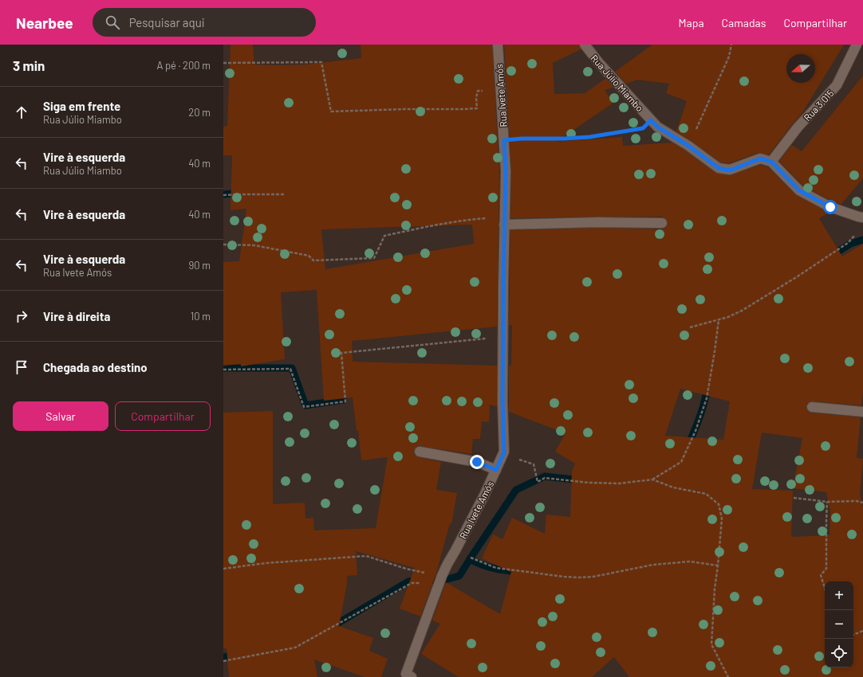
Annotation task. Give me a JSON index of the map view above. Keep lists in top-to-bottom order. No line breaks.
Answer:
{"streets":{"street":["Rua Júlio Miambo","Rua Ivete Amós","Rua 3.015"]},"crossings":[["Rua Júlio Miambo","Rua 3.015"]],"north":"left","page":{"header":"Nearbee","search":"Pesquisar aqui","nav":["Mapa","Camadas","Compartilhar"],"heading":["3 min","A pé · 200 m"],"list":[["Siga em frente","Rua Júlio Miambo","20 m"],["Vire à esquerda","Rua Júlio Miambo","40 m"],["Vire à esquerda","40 m"],["Vire à esquerda","Rua Ivete Amós","90 m"],["Vire à direita","10 m"],"Chegada ao destino"],"buttons":["Salvar","Compartilhar"],"map_buttons":["+","−"]}}
